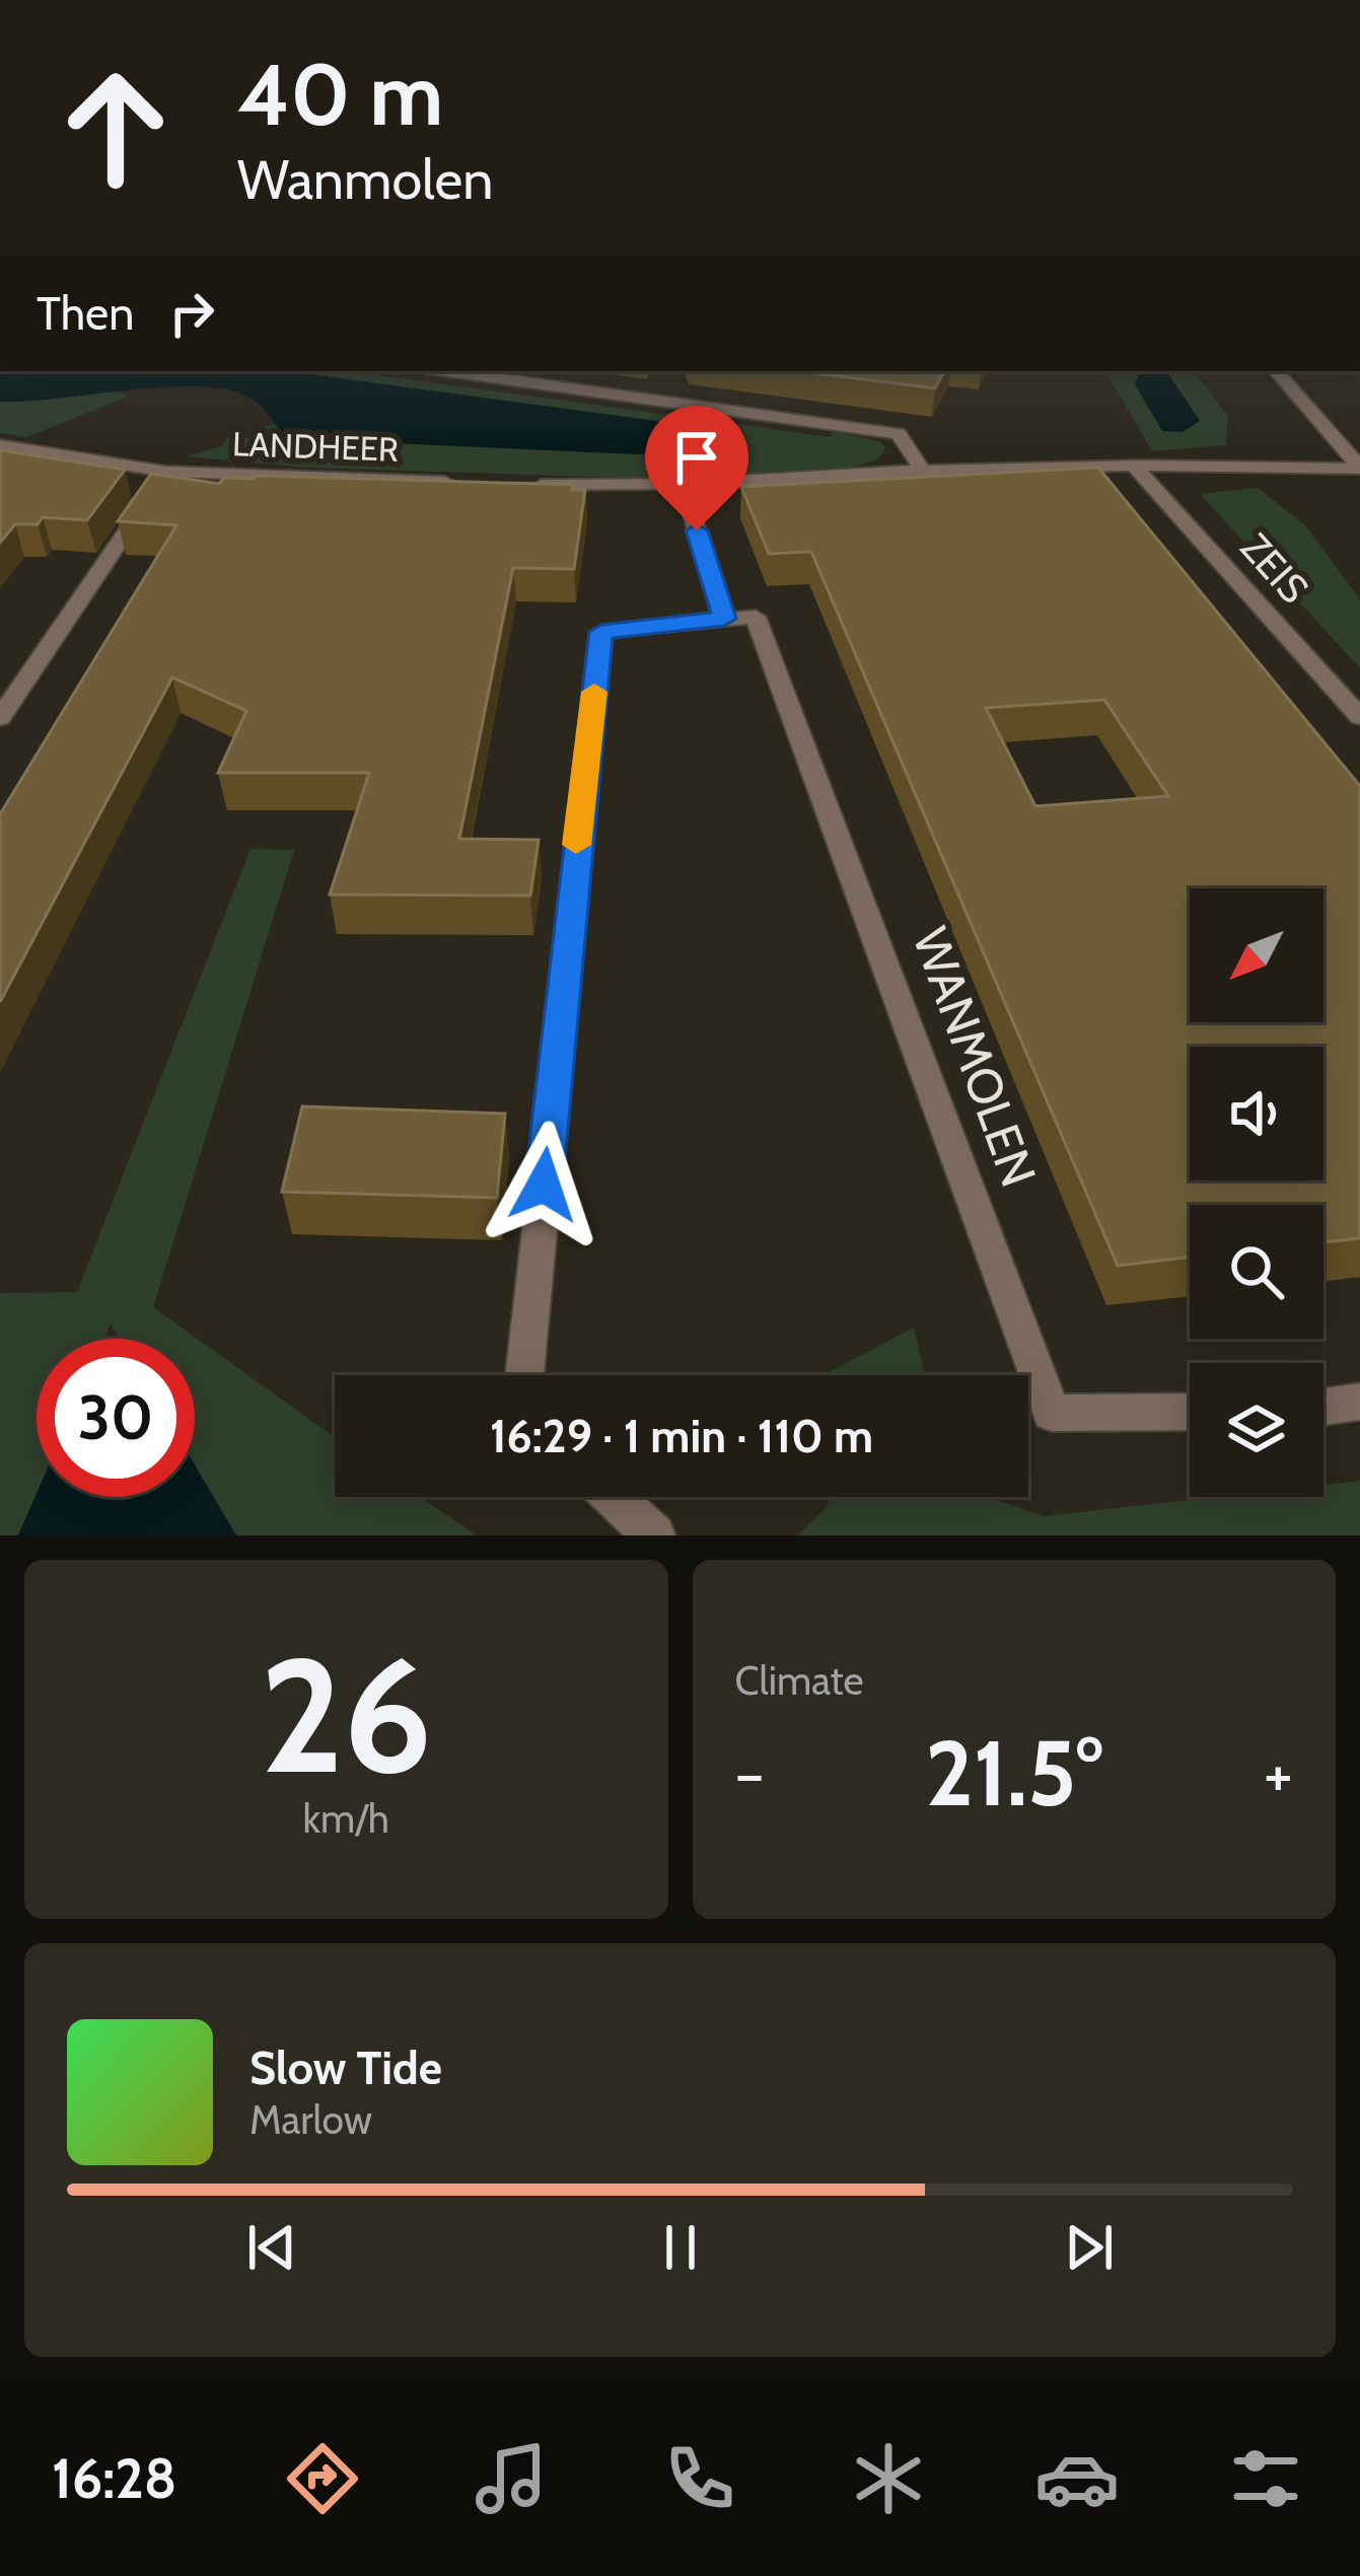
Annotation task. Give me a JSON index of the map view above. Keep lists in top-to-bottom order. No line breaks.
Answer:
{"streets":{"street":["LANDHEER","ZEIS","WANMOLEN"]},"north":"bottom left","page":{"turn":["40 m","Wanmolen"],"then":"Then","limit":"30","trip":"16:29 · 1 min · 110 m","tile":[["26","km/h"],"Climate"],"heat":["−","21.5°","+"],"song":["Slow Tide","Marlow"],"tabs":"16:28"}}
